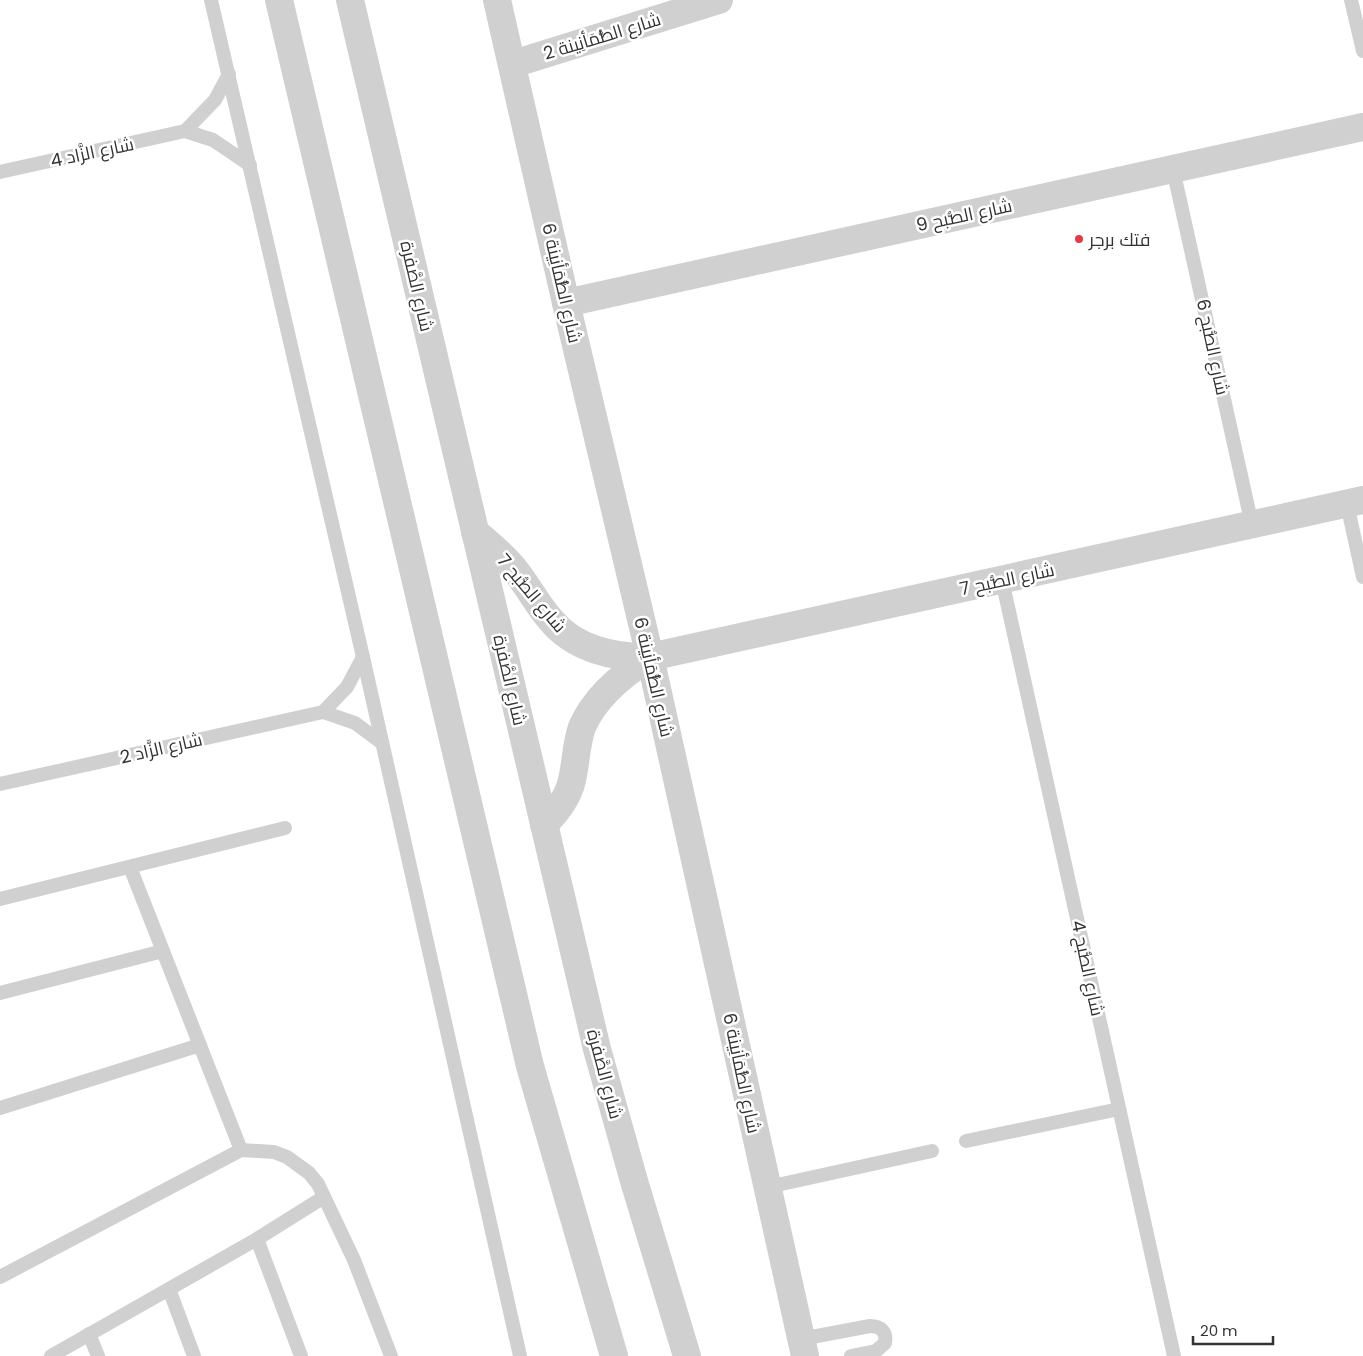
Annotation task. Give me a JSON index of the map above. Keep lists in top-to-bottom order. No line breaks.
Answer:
{"streets":{"street":["شارع الطُّمَأنِينة 2","شارع الصُّبح 9","شارع الطُّمَأنِينة 6","شارع الصَّفرة","شارع الصُّبح 7"],"lane":["شارع الزَّاد 4","شارع الصُّبح 6","شارع الزَّاد 2","شارع الصُّبح 4"]},"crossings":[["شارع الطُّمَأنِينة 2","شارع الطُّمَأنِينة 6"],["شارع الصُّبح 9","شارع الطُّمَأنِينة 6"],["شارع الصُّبح 9","شارع الصُّبح 6"],["شارع الطُّمَأنِينة 6","شارع الصُّبح 7"],["شارع الصَّفرة","شارع الصُّبح 7"],["شارع الصُّبح 6","شارع الصُّبح 7"],["شارع الصُّبح 7","شارع الصُّبح 4"]],"places":["فتك برجر"],"scale_bar":"20 m"}
